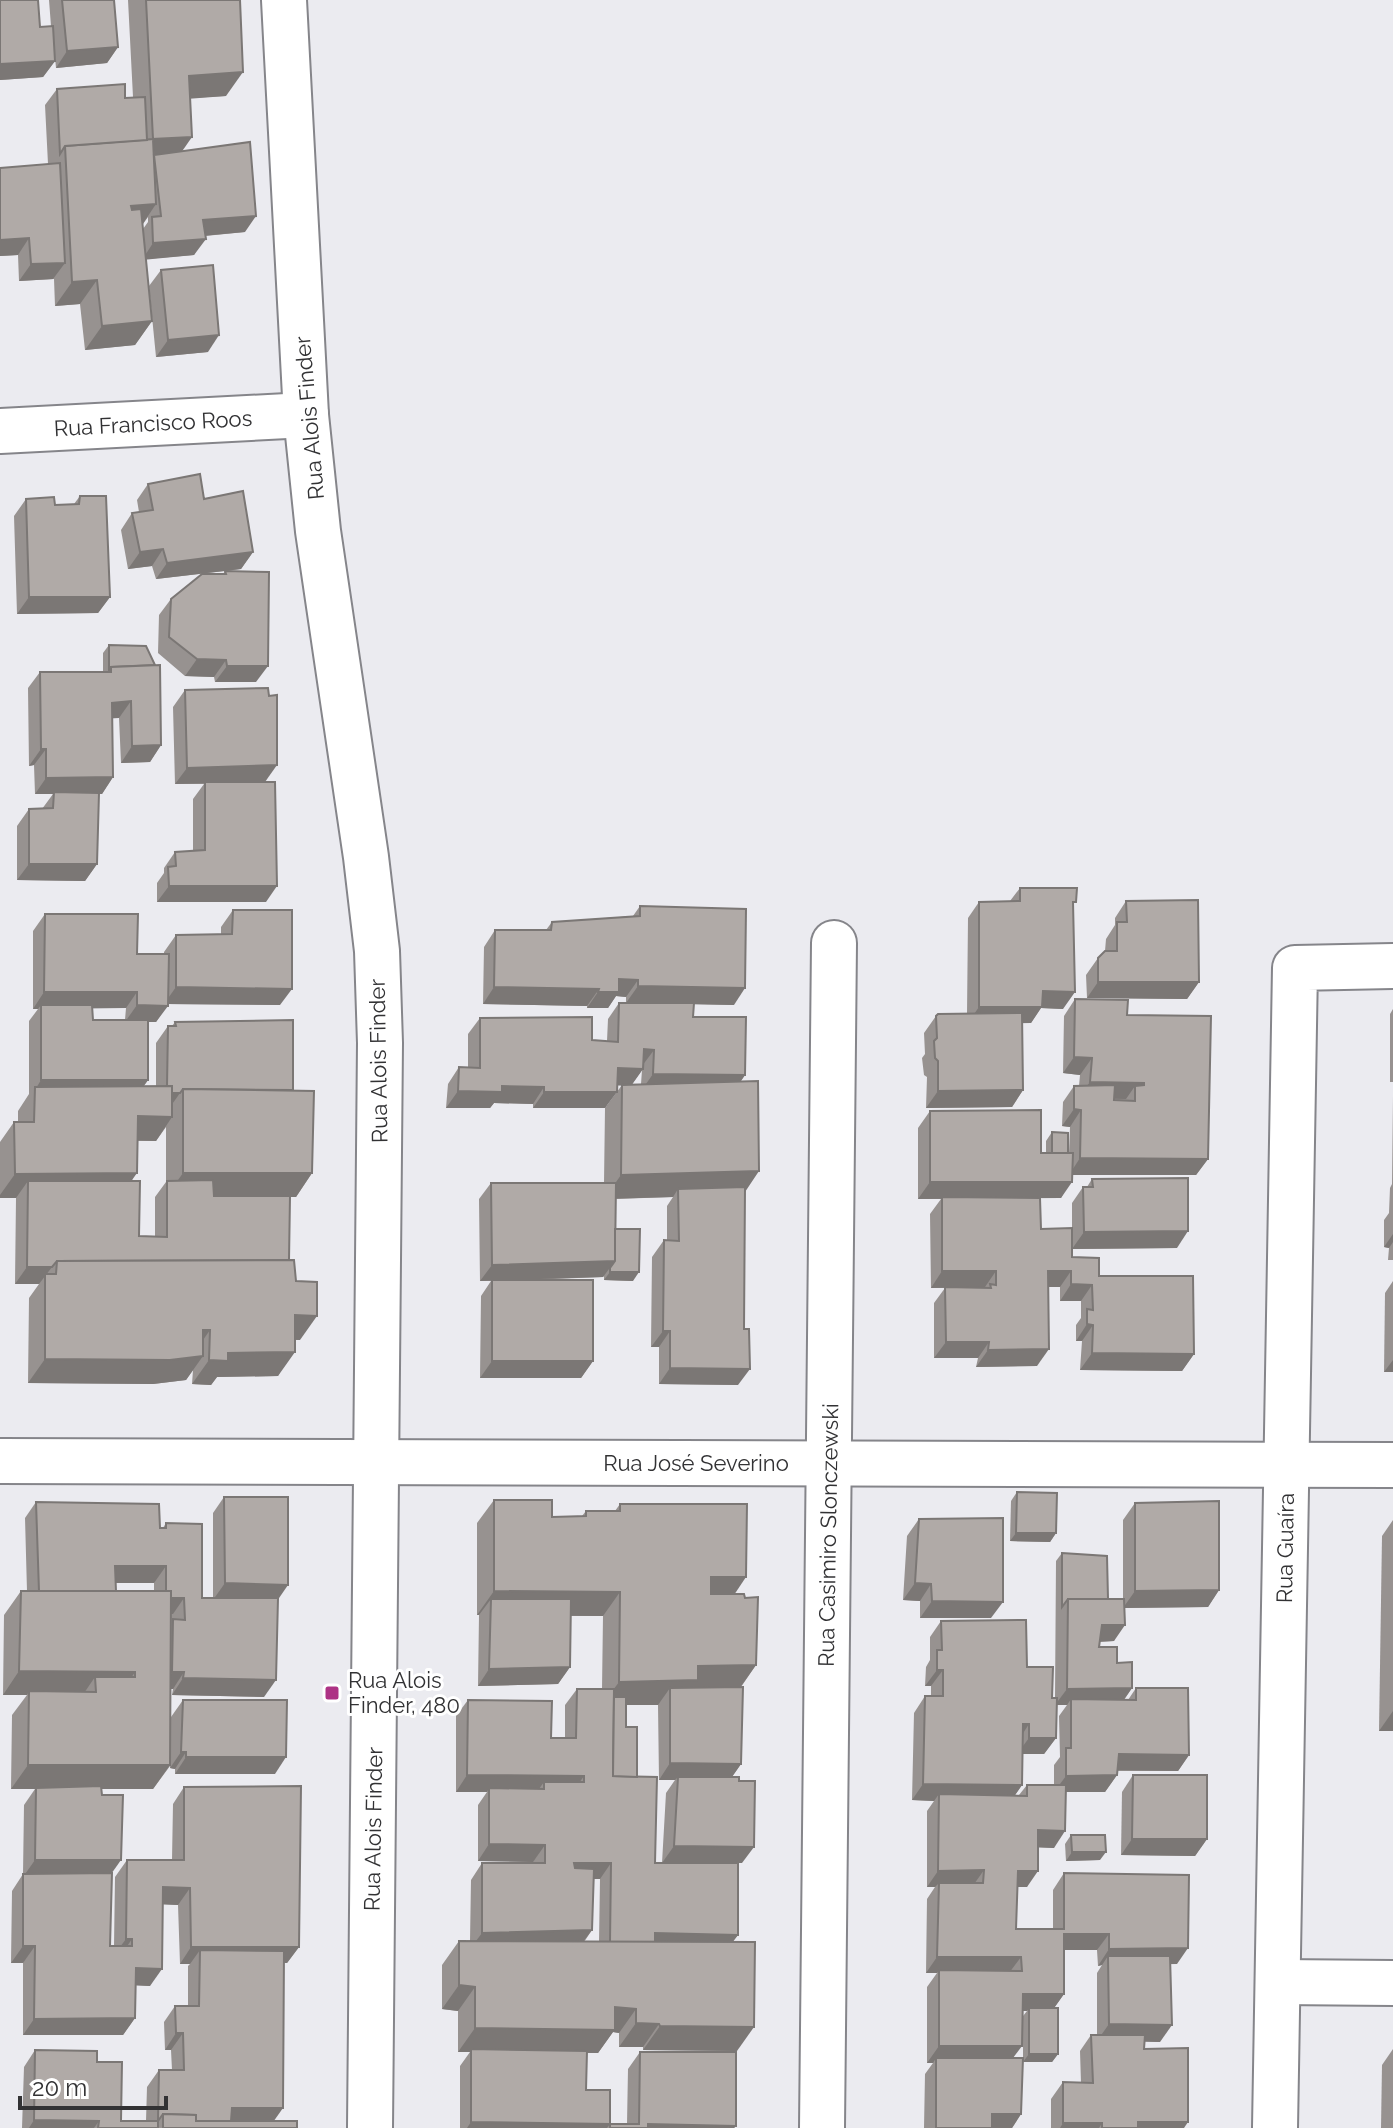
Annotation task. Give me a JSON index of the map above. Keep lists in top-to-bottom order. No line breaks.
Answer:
{"streets":{"street":["Rua Alois Finder","Rua Francisco Roos","Rua José Severino","Rua Casimiro Slonczewski","Rua Guaíra"]},"crossings":[["Rua Alois Finder","Rua Francisco Roos"],["Rua Alois Finder","Rua José Severino"],["Rua José Severino","Rua Casimiro Slonczewski"],["Rua José Severino","Rua Guaíra"]],"places":{"transit":["Rua Alois Finder, 480"]},"scale_bar":"20 m"}
